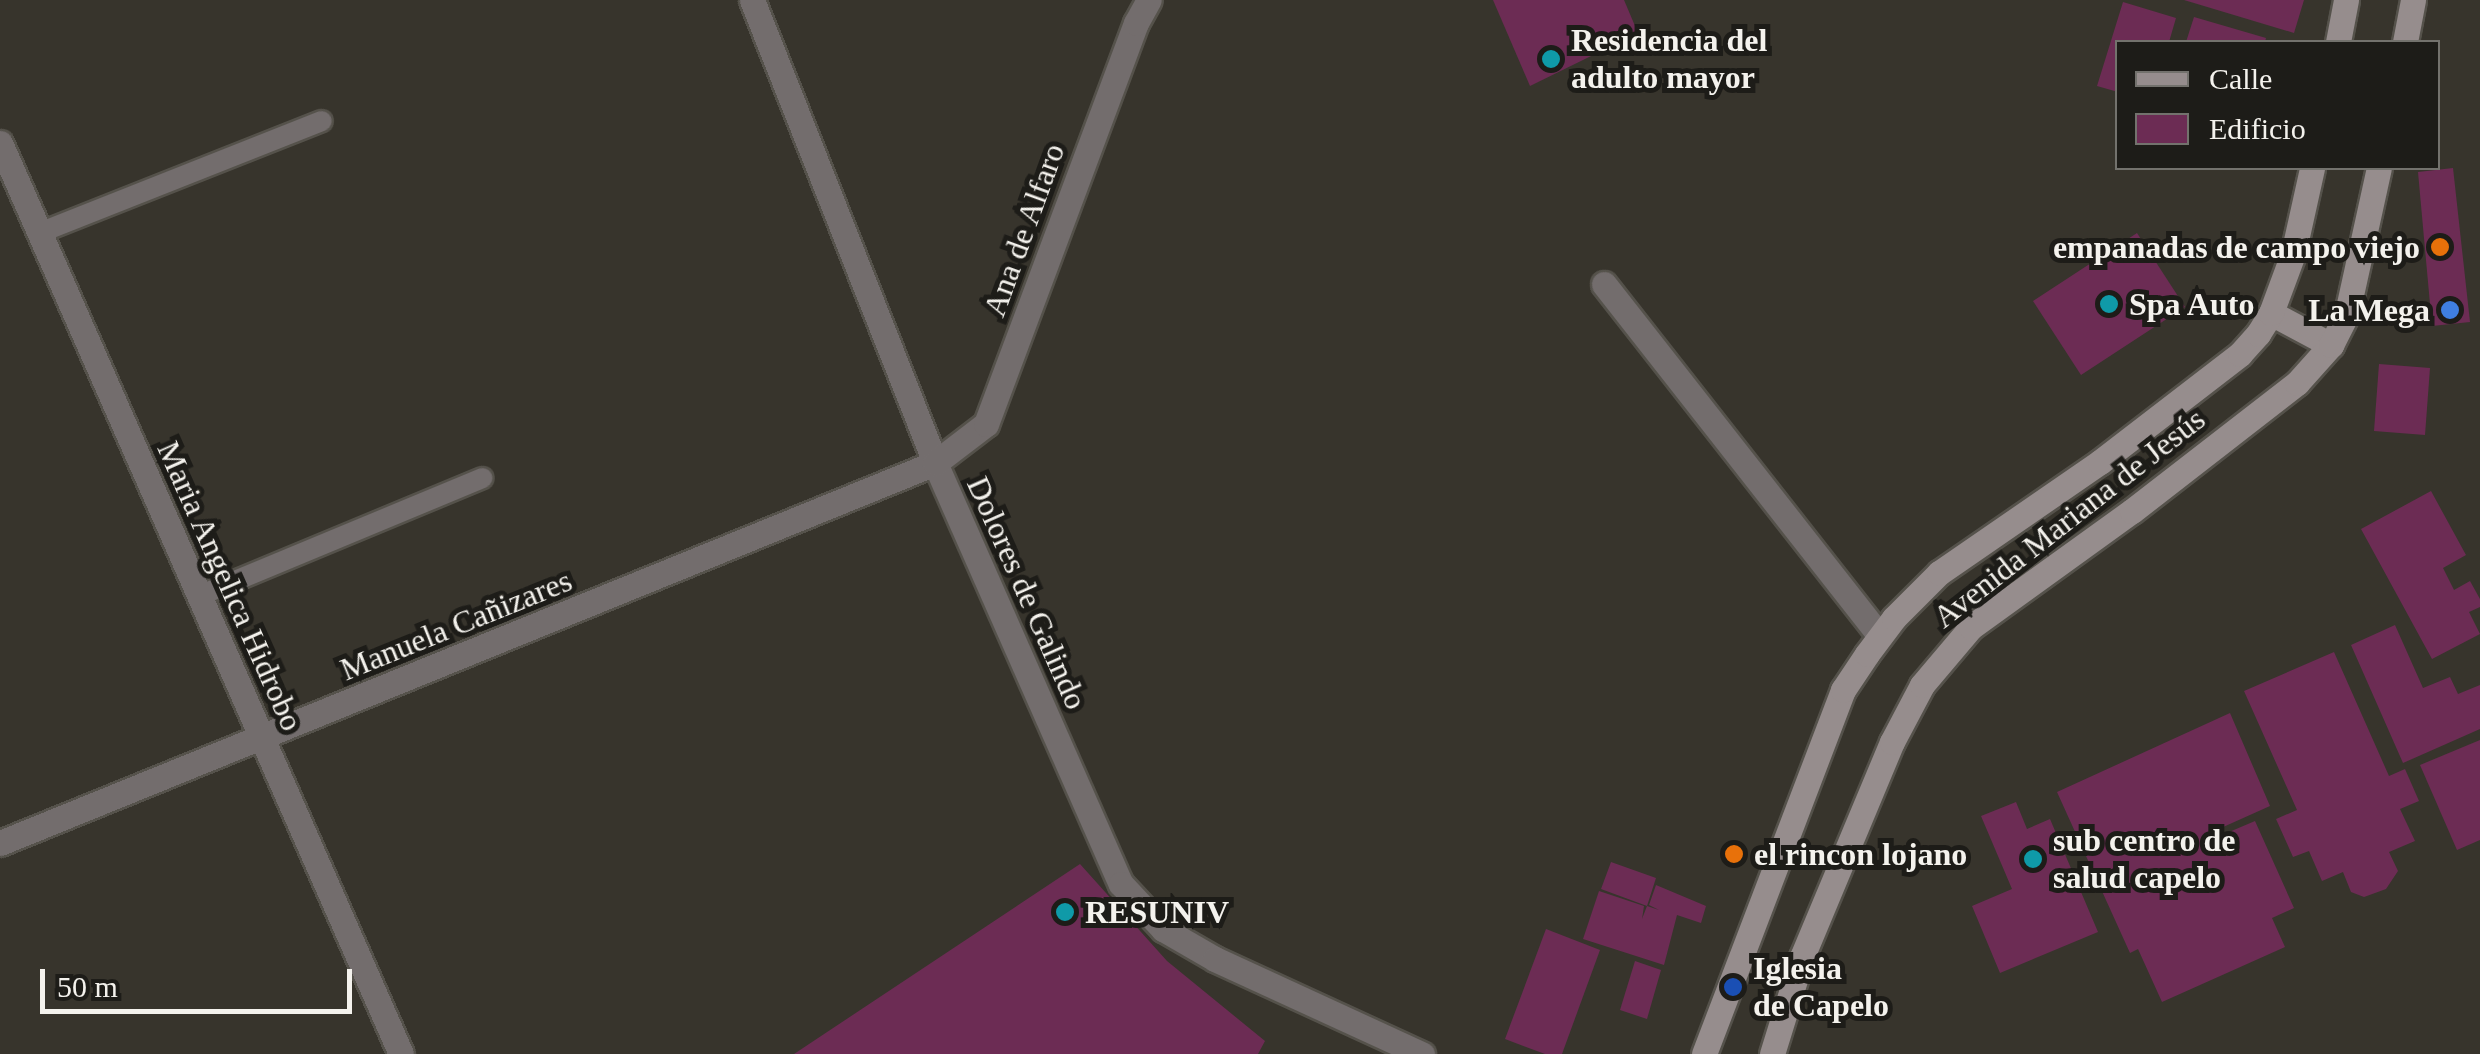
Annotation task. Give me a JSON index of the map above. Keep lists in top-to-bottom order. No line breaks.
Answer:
{"streets":{"street":["Ana de Alfaro","Avenida Mariana de Jesús","Maria Angelica Hidrobo","Dolores de Galindo","Manuela Cañizares"]},"crossings":[["Ana de Alfaro","Dolores de Galindo"],["Ana de Alfaro","Manuela Cañizares"],["Maria Angelica Hidrobo","Manuela Cañizares"],["Dolores de Galindo","Manuela Cañizares"]],"places":["Residencia del adulto mayor","empanadas de campo viejo","Spa Auto","La Mega","el rincon lojano","sub centro de salud capelo","RESUNIV","Iglesia de Capelo"],"legend":["Calle","Edificio"],"scale_bar":"50 m"}
